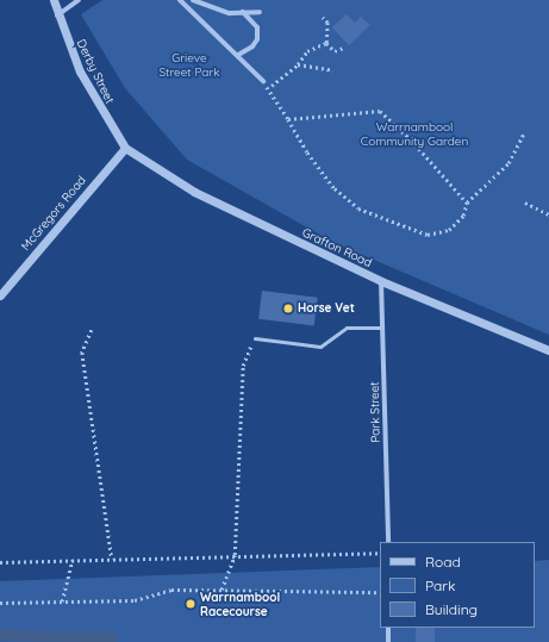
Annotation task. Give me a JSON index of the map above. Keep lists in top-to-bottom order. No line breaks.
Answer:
{"streets":{"street":["Derby Street","McGregors Road","Grafton Road","Park Street"]},"crossings":[["Derby Street","McGregors Road"],["Derby Street","Grafton Road"],["McGregors Road","Grafton Road"],["Grafton Road","Park Street"]],"parks":["Grieve Street Park","Warrnambool Community Garden"],"places":["Horse Vet","Warrnambool Racecourse"],"legend":["Road","Park","Building"]}
